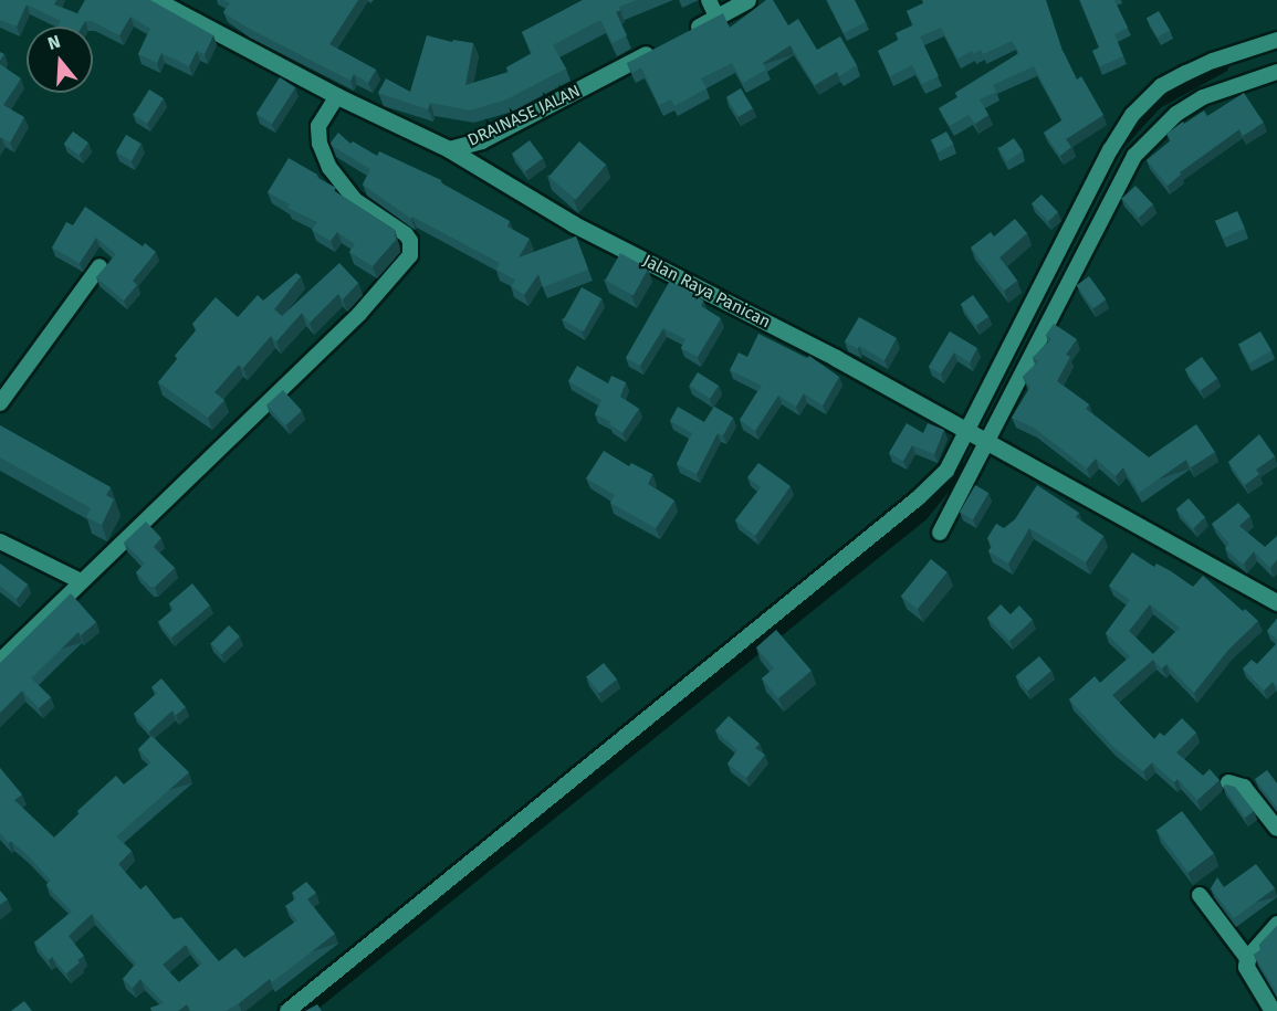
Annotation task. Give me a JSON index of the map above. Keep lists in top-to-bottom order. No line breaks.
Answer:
{"streets":{"street":["DRAINASE JALAN","Jalan Raya Panican"]},"crossings":[["DRAINASE JALAN","Jalan Raya Panican"]],"north":"top"}
